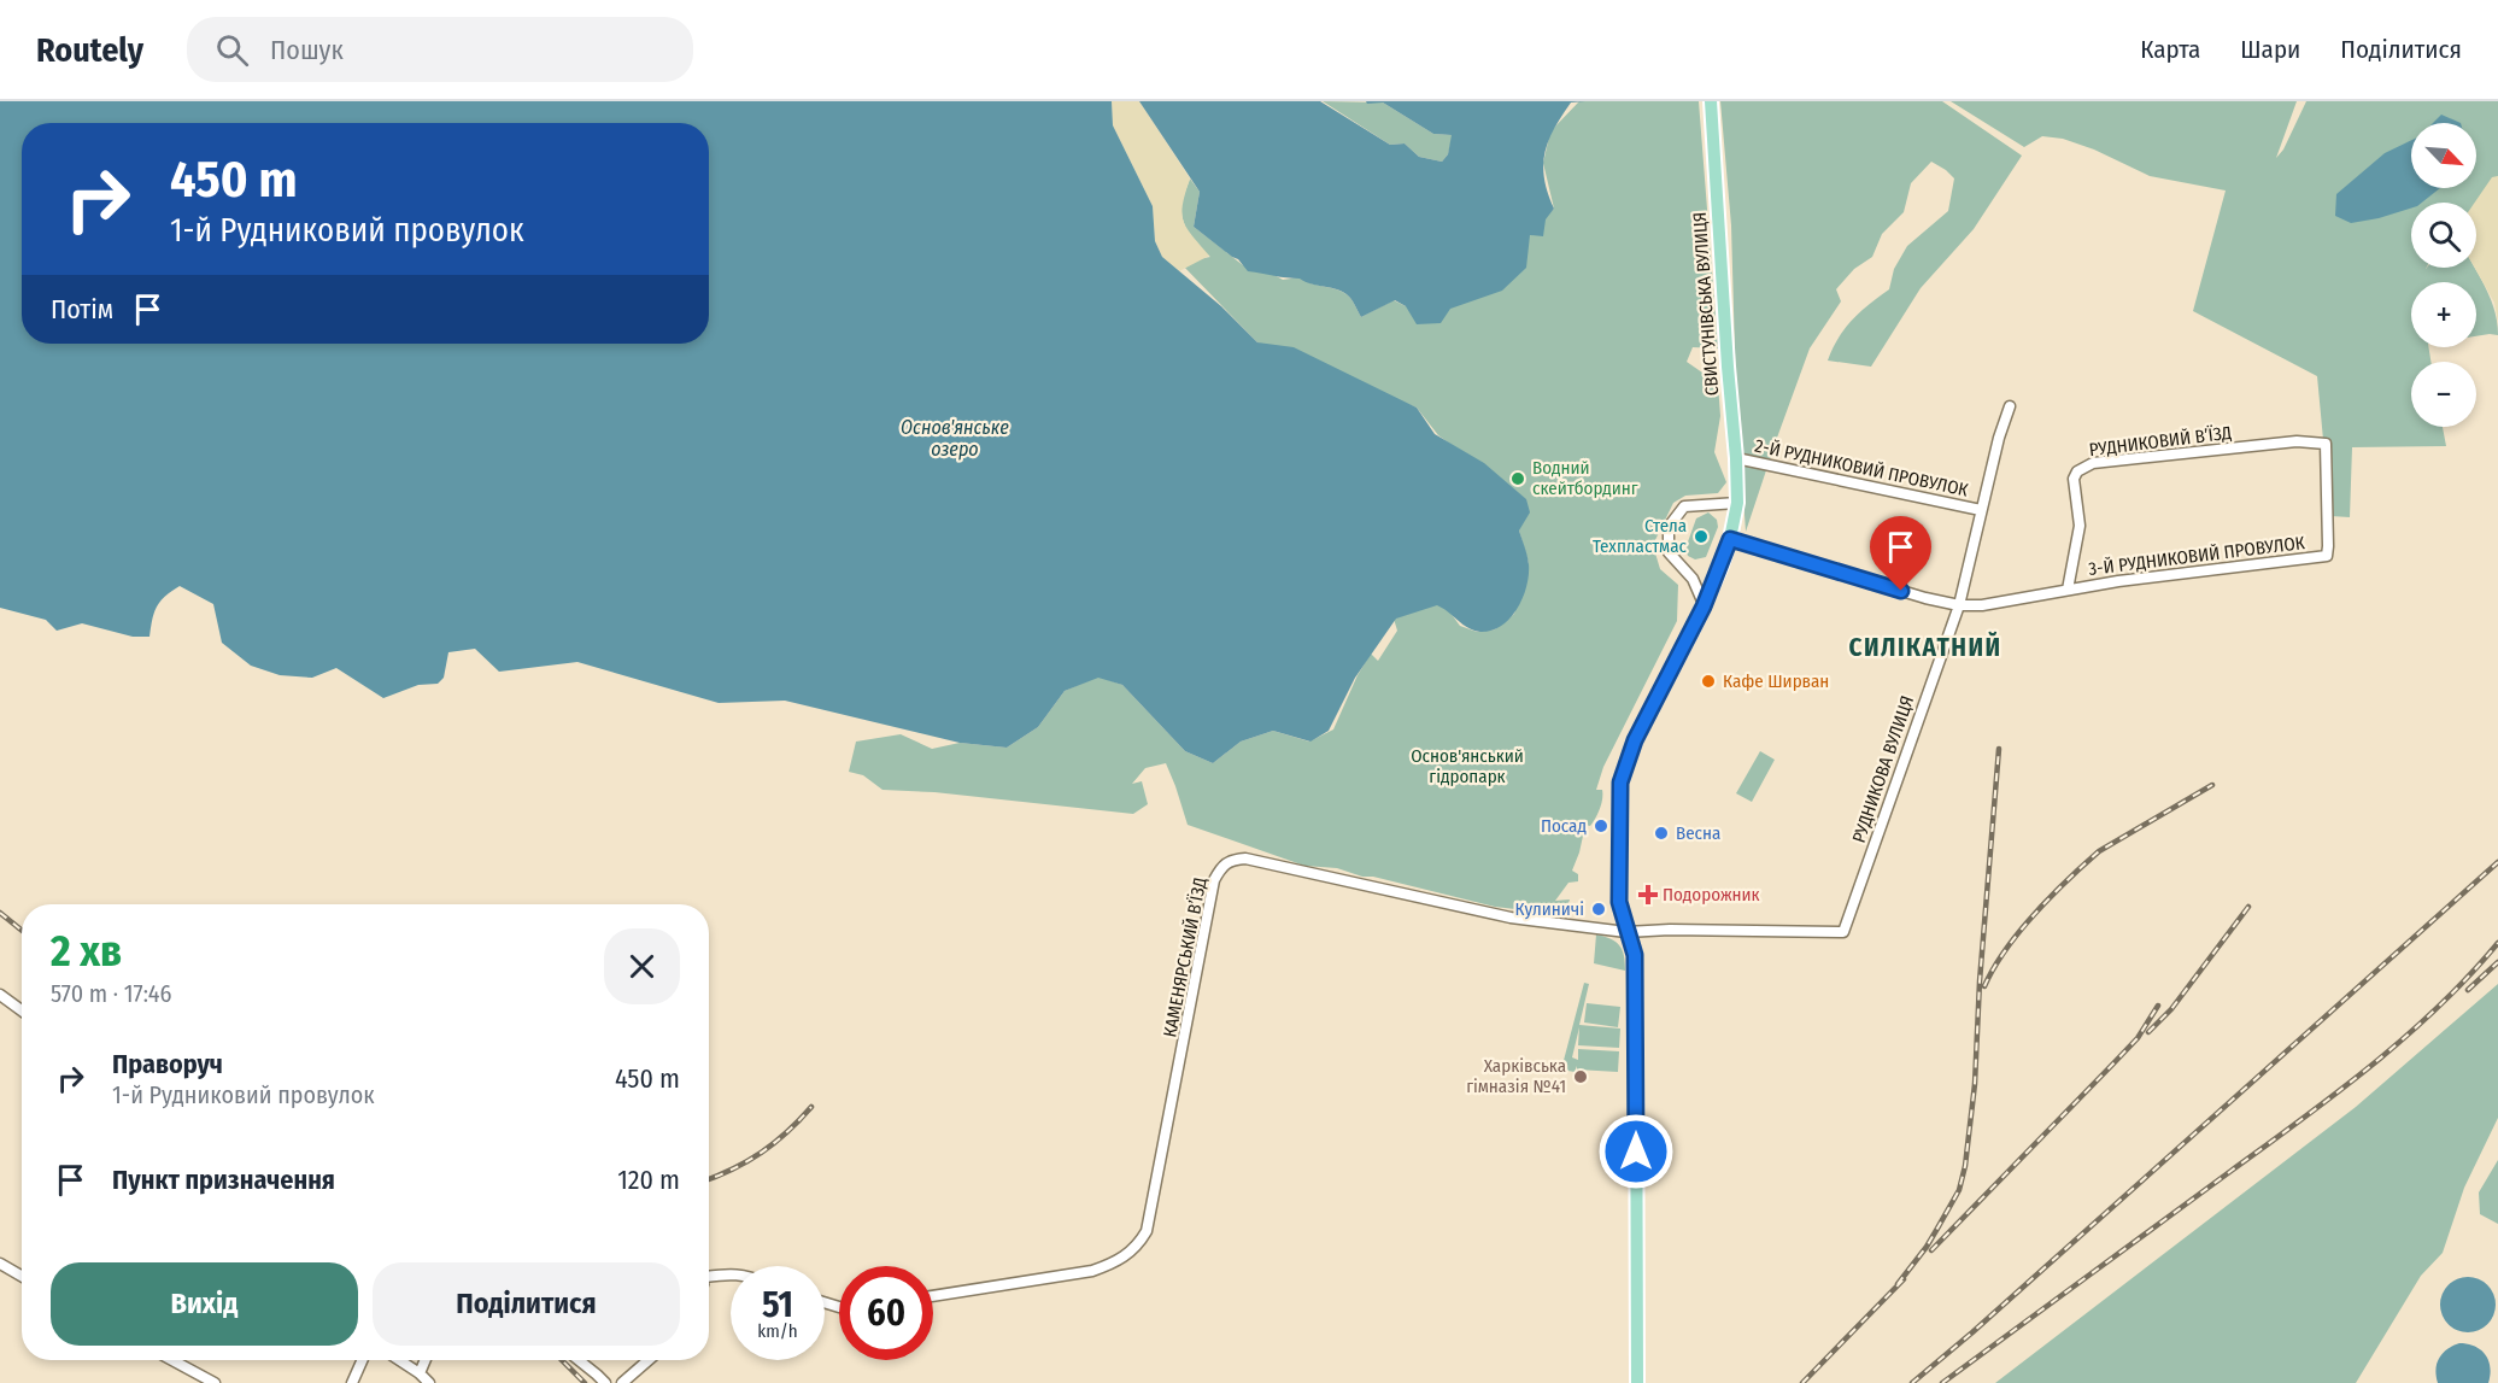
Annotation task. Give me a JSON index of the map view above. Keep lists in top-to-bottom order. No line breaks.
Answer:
{"streets":{"main road":["СВИСТУНІВСЬКА ВУЛИЦЯ"],"street":["РУДНИКОВИЙ В’ЇЗД","2-Й РУДНИКОВИЙ ПРОВУЛОК","3-Й РУДНИКОВИЙ ПРОВУЛОК","РУДНИКОВА ВУЛИЦЯ","КАМЕНЯРСЬКИЙ В’ЇЗД"]},"crossings":[["СВИСТУНІВСЬКА ВУЛИЦЯ","2-Й РУДНИКОВИЙ ПРОВУЛОК"],["СВИСТУНІВСЬКА ВУЛИЦЯ","3-Й РУДНИКОВИЙ ПРОВУЛОК"],["СВИСТУНІВСЬКА ВУЛИЦЯ","РУДНИКОВА ВУЛИЦЯ"],["СВИСТУНІВСЬКА ВУЛИЦЯ","КАМЕНЯРСЬКИЙ В’ЇЗД"],["РУДНИКОВИЙ В’ЇЗД","3-Й РУДНИКОВИЙ ПРОВУЛОК"],["2-Й РУДНИКОВИЙ ПРОВУЛОК","РУДНИКОВА ВУЛИЦЯ"],["3-Й РУДНИКОВИЙ ПРОВУЛОК","РУДНИКОВА ВУЛИЦЯ"],["РУДНИКОВА ВУЛИЦЯ","КАМЕНЯРСЬКИЙ В’ЇЗД"]],"districts":["СИЛІКАТНИЙ"],"water":["Основ'янське озеро"],"parks":["Основ'янський гідропарк"],"places":{"other":["Водний скейтбординг","Стела Техпластмас","Кафе Ширван","Посад","Весна","Кулиничі","Харківська гімназія №41"],"health":["Подорожник"]},"north":"bottom right","page":{"header":"Routely","search":"Пошук","nav":["Карта","Шари","Поділитися"],"map_buttons":["+","−"],"turn":["450 m","1-й Рудниковий провулок"],"then":"Потім","heading":["2 хв","570 m · 17:46"],"list":[{"name":"Праворуч","note":"1-й Рудниковий провулок","value":"450 m"},{"name":"Пункт призначення","value":"120 m"}],"buttons":["Вихід","Поділитися"],"speed":"51 km/h","limit":"60"}}
